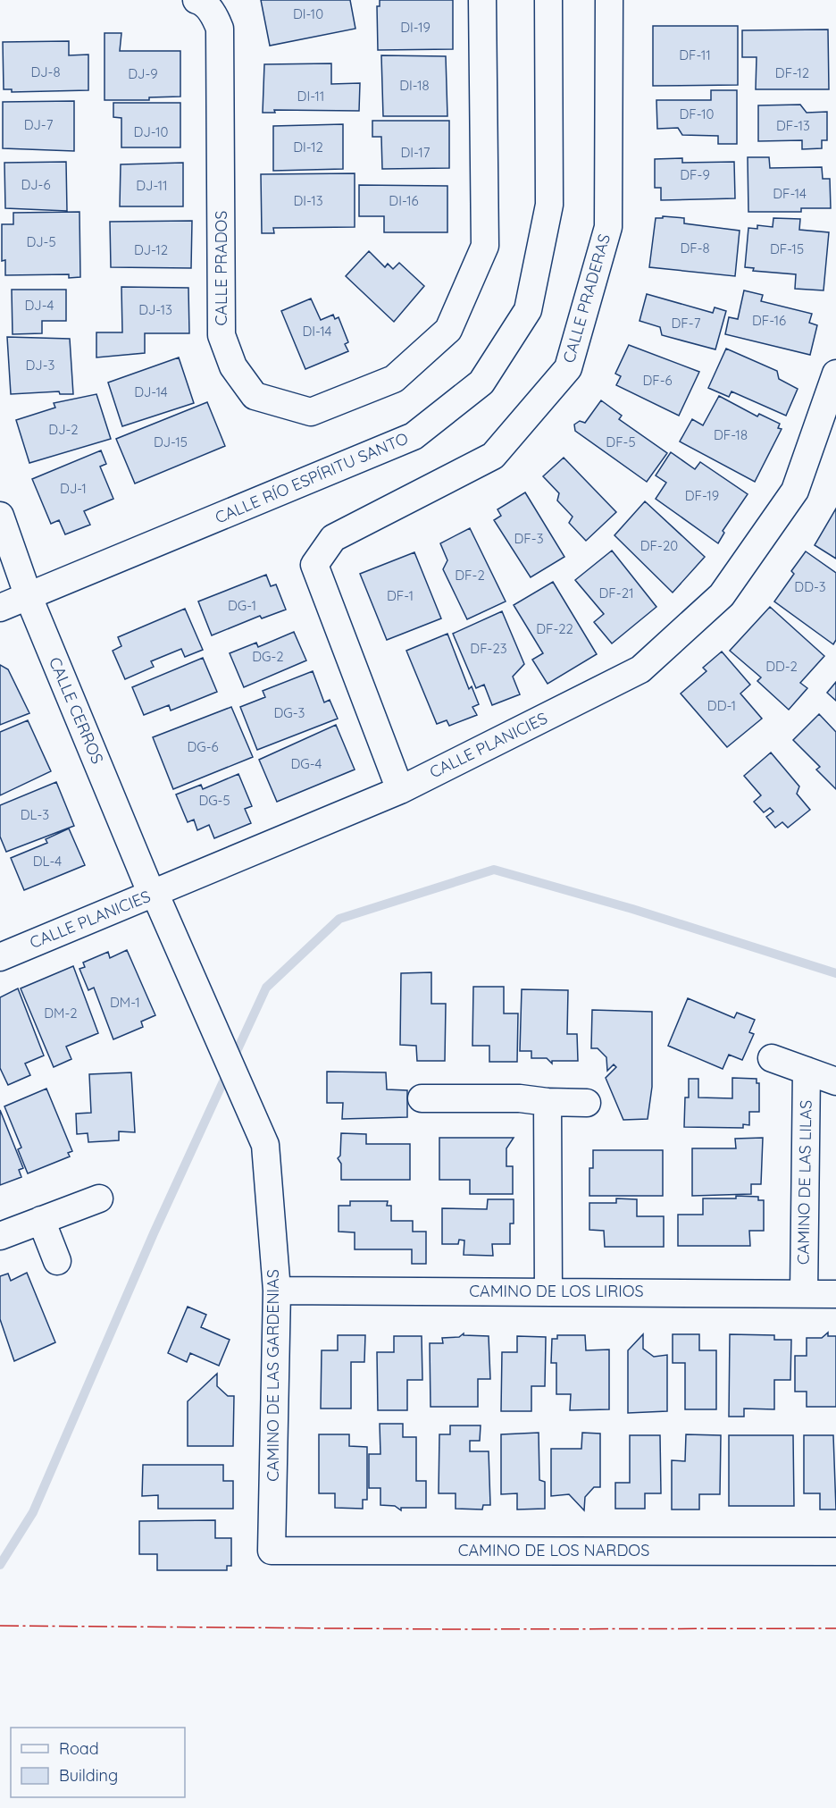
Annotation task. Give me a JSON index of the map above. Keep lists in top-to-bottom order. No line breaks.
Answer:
{"streets":{"street":["CALLE PRADOS","CALLE PRADERAS","CALLE RÍO ESPÍRITU SANTO","CALLE CERROS","CALLE PLANICIES","CAMINO DE LAS LILAS","CAMINO DE LOS LIRIOS","CAMINO DE LAS GARDENIAS","CAMINO DE LOS NARDOS"]},"crossings":[["CALLE PRADERAS","CALLE PLANICIES"],["CALLE RÍO ESPÍRITU SANTO","CALLE CERROS"],["CALLE CERROS","CALLE PLANICIES"],["CALLE CERROS","CAMINO DE LAS GARDENIAS"],["CALLE PLANICIES","CAMINO DE LAS GARDENIAS"],["CAMINO DE LAS LILAS","CAMINO DE LOS LIRIOS"],["CAMINO DE LOS LIRIOS","CAMINO DE LAS GARDENIAS"],["CAMINO DE LAS GARDENIAS","CAMINO DE LOS NARDOS"]],"house_numbers":["DI-10","DI-19","DF-11","DJ-8","DF-12","DJ-9","DI-18","DI-11","DF-10","DJ-7","DF-13","DJ-10","DI-12","DI-17","DF-9","DJ-6","DJ-11","DF-14","DI-13","DI-16","DJ-5","DF-8","DF-15","DJ-12","DJ-4","DJ-13","DF-16","DF-7","DI-14","DJ-3","DF-6","DJ-14","DJ-2","DF-18","DJ-15","DF-5","DJ-1","DF-19","DF-3","DF-20","DF-2","DD-3","DF-21","DF-1","DG-1","DF-22","DF-23","DG-2","DD-2","DD-1","DG-3","DG-6","DG-4","DG-5","DL-3","DL-4","DM-1","DM-2"],"legend":["Road","Building"]}
